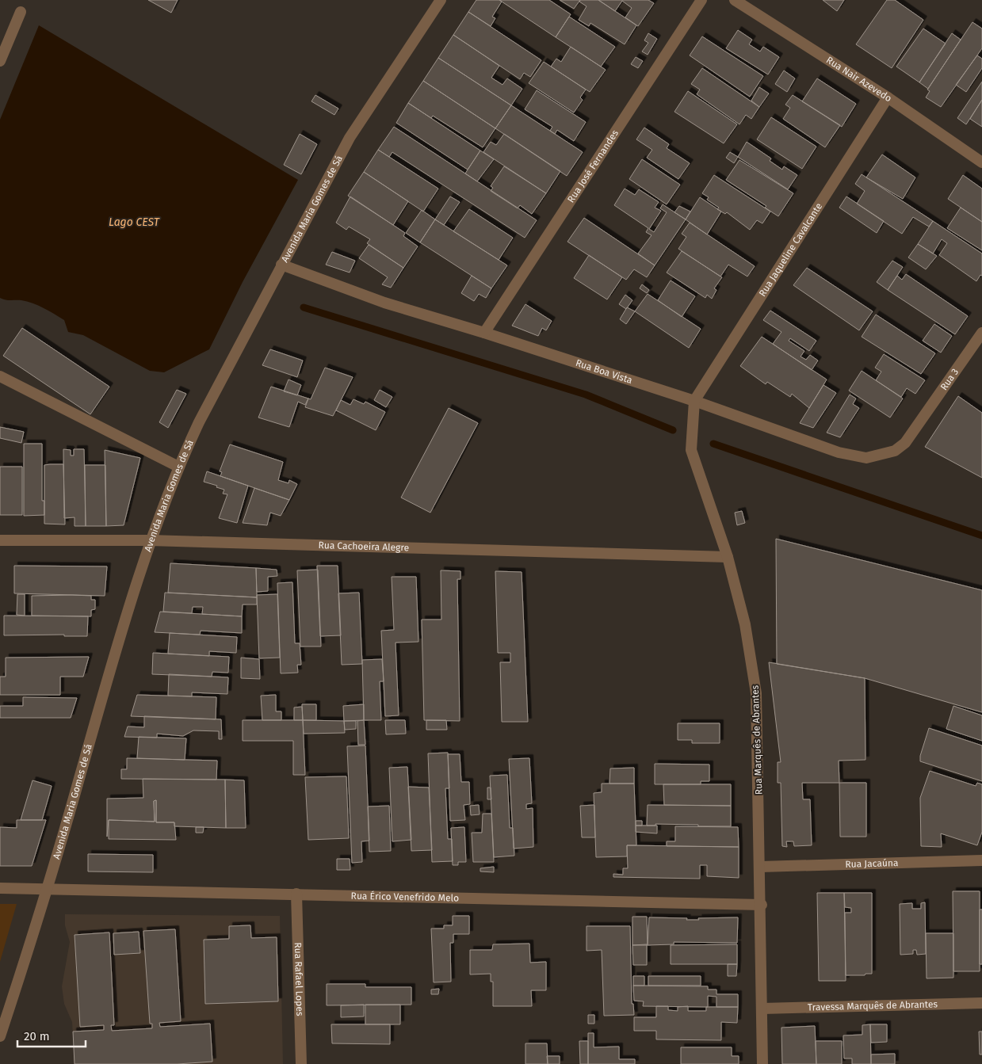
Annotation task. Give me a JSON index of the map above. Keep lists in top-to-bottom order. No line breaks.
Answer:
{"streets":{"street":["Rua Nair Azevedo","Rua José Fernandes","Avenida Maria Gomes de Sá","Rua Jaqueline Cavalcante","Rua Boa Vista","Rua 3","Rua Cachoeira Alegre","Rua Marquês de Abrantes","Rua Jacaúna","Rua Érico Venefrido Melo","Rua Rafael Lopes","Travessa Marquês de Abrantes"]},"crossings":[["Rua Nair Azevedo","Rua Jaqueline Cavalcante"],["Rua José Fernandes","Rua Boa Vista"],["Avenida Maria Gomes de Sá","Rua Boa Vista"],["Avenida Maria Gomes de Sá","Rua Cachoeira Alegre"],["Avenida Maria Gomes de Sá","Rua Érico Venefrido Melo"],["Rua Jaqueline Cavalcante","Rua Boa Vista"],["Rua Jaqueline Cavalcante","Rua Marquês de Abrantes"],["Rua Boa Vista","Rua 3"],["Rua Boa Vista","Rua Marquês de Abrantes"],["Rua Cachoeira Alegre","Rua Marquês de Abrantes"],["Rua Marquês de Abrantes","Rua Jacaúna"],["Rua Marquês de Abrantes","Rua Érico Venefrido Melo"],["Rua Marquês de Abrantes","Travessa Marquês de Abrantes"],["Rua Érico Venefrido Melo","Rua Rafael Lopes"]],"water":["Lago CEST"],"scale_bar":"20 m"}
